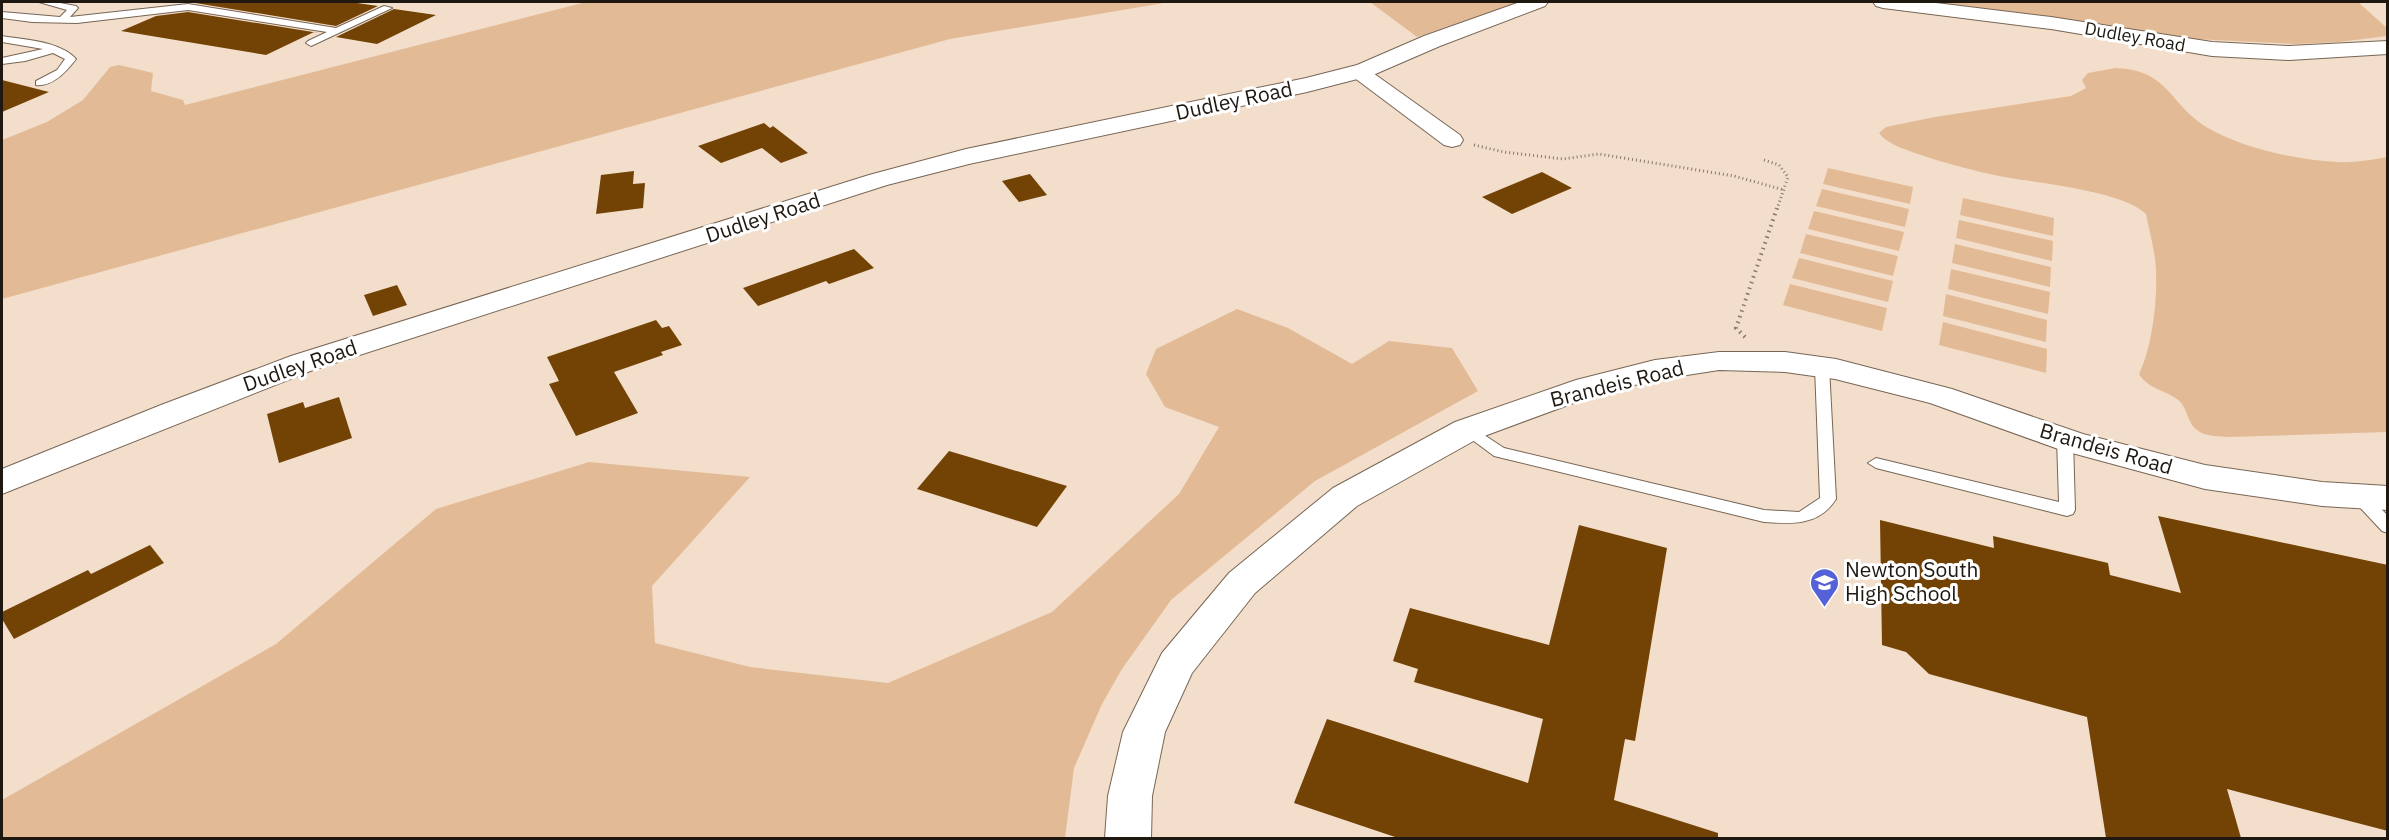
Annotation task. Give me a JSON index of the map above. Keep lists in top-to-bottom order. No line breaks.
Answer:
{"streets":{"street":["Dudley Road","Brandeis Road"]},"places":{"school or university":["Newton South High School"]}}
